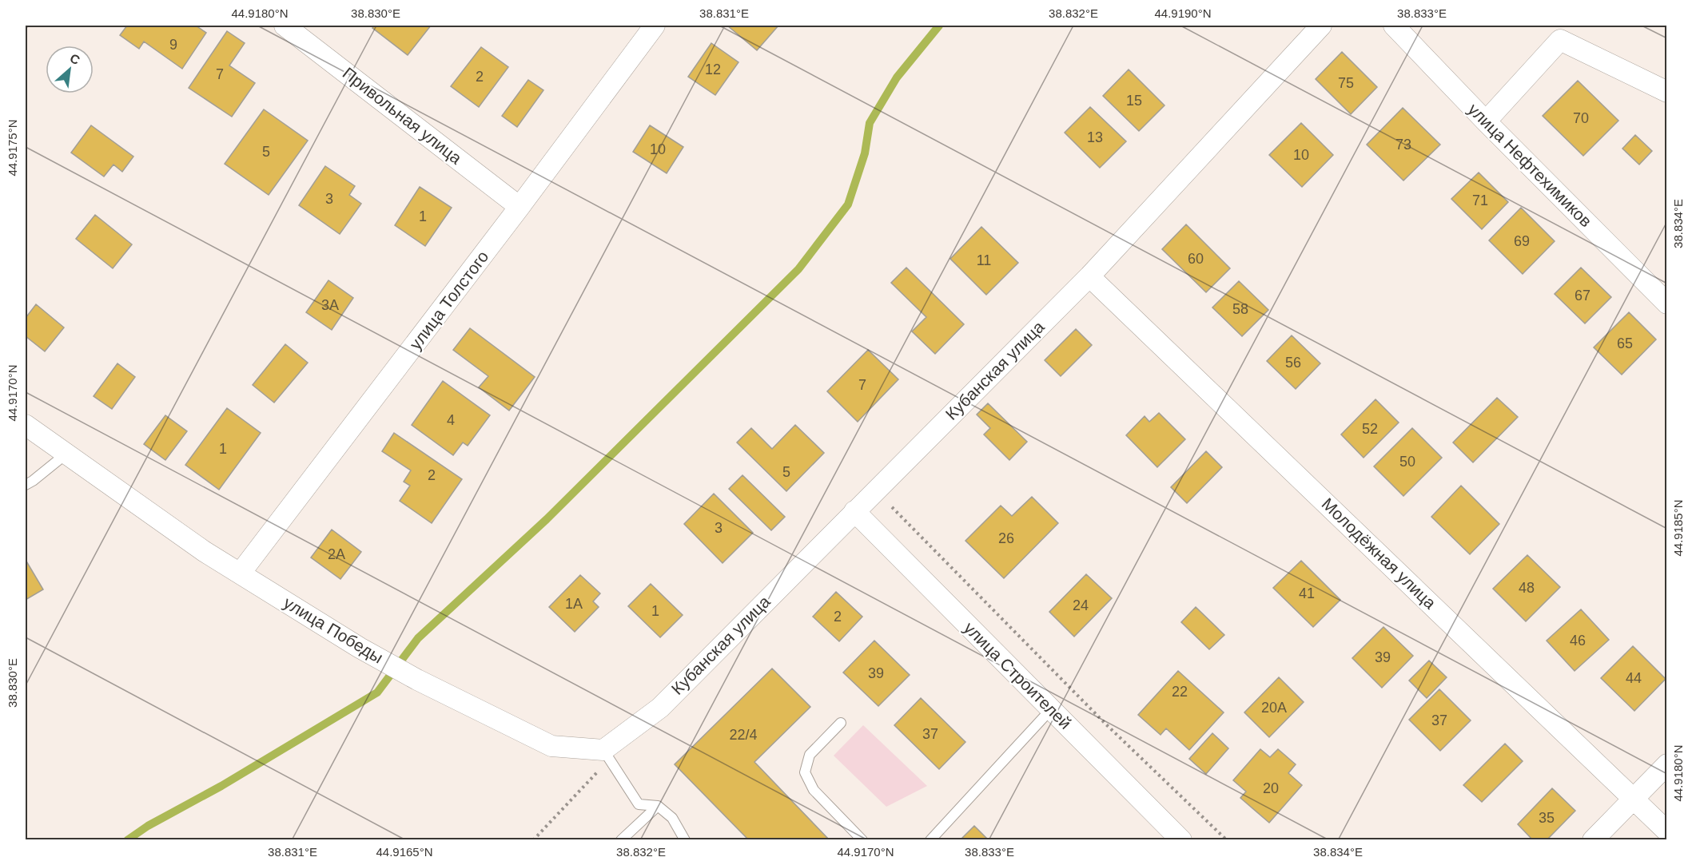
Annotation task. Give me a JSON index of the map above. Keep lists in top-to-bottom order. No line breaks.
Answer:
{"streets":{"street":["Привольная улица","улица Нефтехимиков","улица Толстого","Кубанская улица","Молодёжная улица","улица Победы","улица Строителей"]},"crossings":[["Привольная улица","улица Толстого"],["улица Толстого","улица Победы"],["Кубанская улица","Молодёжная улица"],["Кубанская улица","улица Победы"],["Кубанская улица","улица Строителей"]],"house_numbers":["9","12","7","2","75","15","70","13","73","10","5","10","3","71","1","69","60","11","67","3А","58","65","56","7","4","52","1","50","5","2","3","26","2А","48","41","1А","24","1","2","46","39","39","44","22","20А","37","37","22/4","20","35"],"north":"top right","coordinates":["44.9180°N","38.830°E","38.831°E","38.832°E","44.9190°N","38.833°E","44.9175°N","38.834°E","44.9170°N","44.9185°N","44.9165°N"]}
